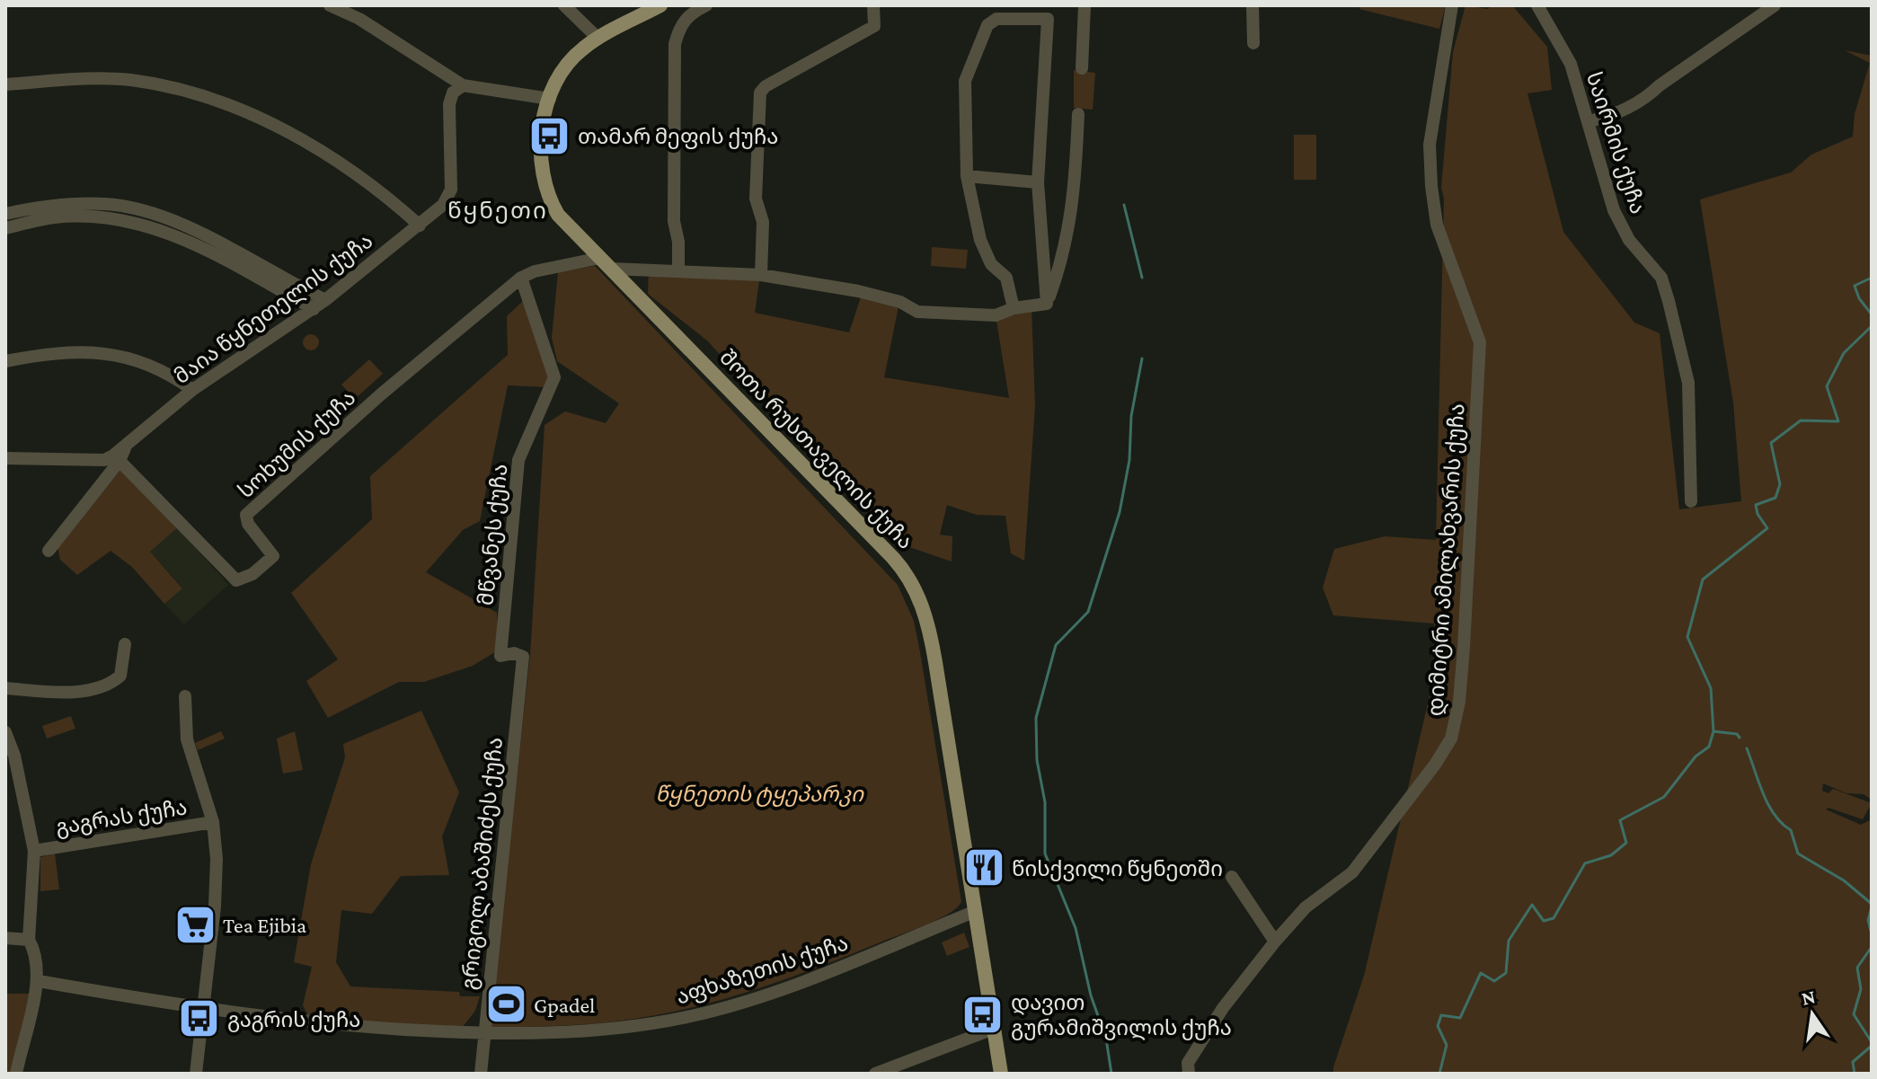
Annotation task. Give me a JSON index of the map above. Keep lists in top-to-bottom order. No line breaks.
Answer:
{"streets":{"main road":["შოთა რუსთაველის ქუჩა"],"street":["საირმის ქუჩა","მაია წყნეთელის ქუჩა","სოხუმის ქუჩა","მწვანეს ქუჩა","დიმიტრი ამილახვარის ქუჩა","გაგრას ქუჩა","გრიგოლ აბაშიძეს ქუჩა","აფხაზეთის ქუჩა"]},"crossings":[["მაია წყნეთელის ქუჩა","სოხუმის ქუჩა"],["სოხუმის ქუჩა","შოთა რუსთაველის ქუჩა"],["სოხუმის ქუჩა","მწვანეს ქუჩა"],["შოთა რუსთაველის ქუჩა","აფხაზეთის ქუჩა"],["მწვანეს ქუჩა","გრიგოლ აბაშიძეს ქუჩა"],["გაგრას ქუჩა","აფხაზეთის ქუჩა"],["გრიგოლ აბაშიძეს ქუჩა","აფხაზეთის ქუჩა"]],"districts":["წყნეთი"],"parks":["წყნეთის ტყეპარკი"],"places":{"bus stop":["თამარ მეფის ქუჩა","დავით გურამიშვილის ქუჩა","გაგრის ქუჩა"],"restaurant":["წისქვილი წყნეთში"],"supermarket":["Tea Ejibia"],"sports":["Gpadel"]},"north":"top"}
